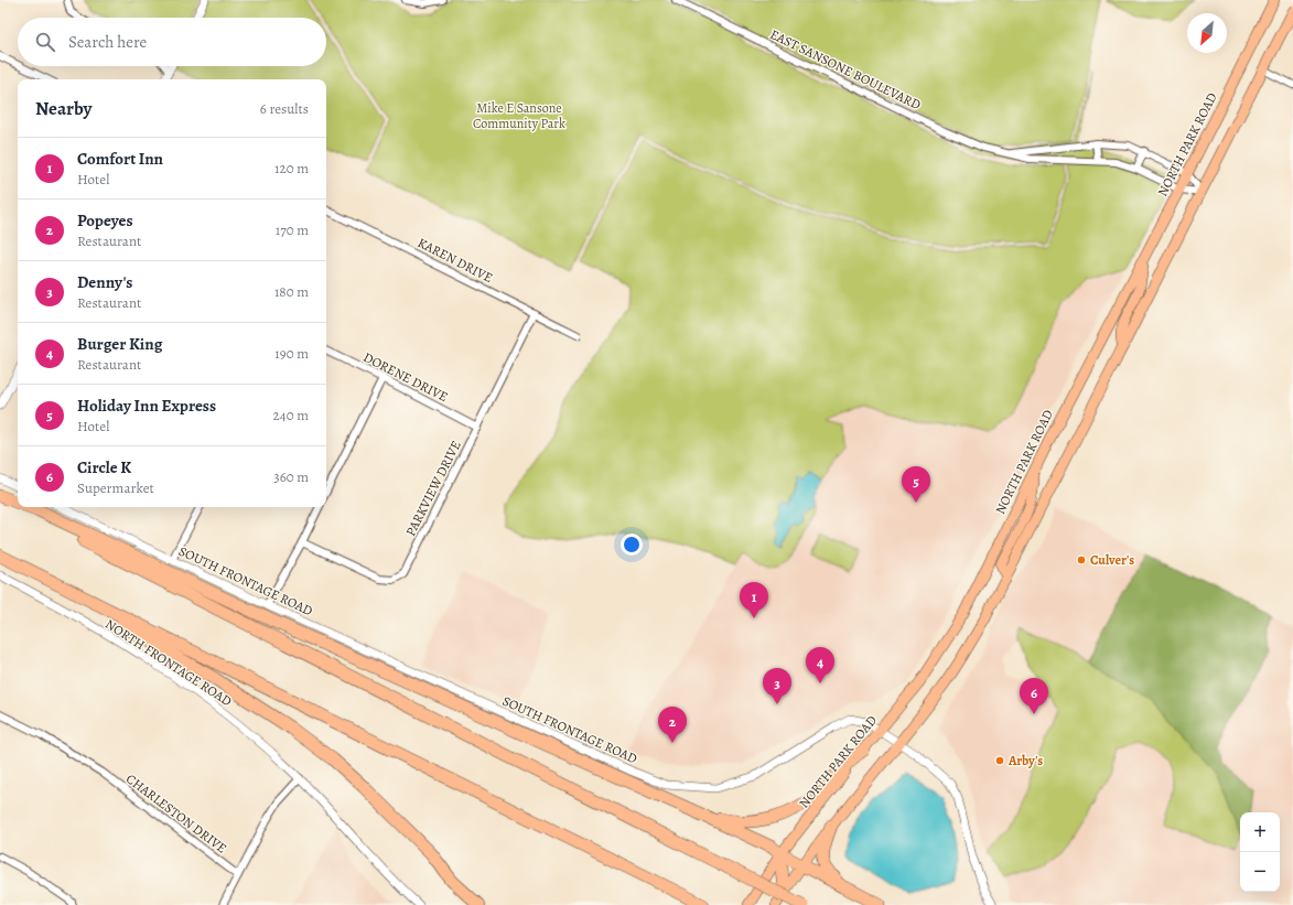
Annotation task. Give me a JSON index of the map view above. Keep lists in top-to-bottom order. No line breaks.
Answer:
{"streets":{"main road":["NORTH PARK ROAD"],"street":["EAST SANSONE BOULEVARD","KAREN DRIVE","DORENE DRIVE","PARKVIEW DRIVE","SOUTH FRONTAGE ROAD","NORTH FRONTAGE ROAD","CHARLESTON DRIVE"]},"crossings":[["EAST SANSONE BOULEVARD","NORTH PARK ROAD"],["NORTH PARK ROAD","SOUTH FRONTAGE ROAD"],["KAREN DRIVE","PARKVIEW DRIVE"],["DORENE DRIVE","PARKVIEW DRIVE"]],"parks":["Mike E Sansone Community Park"],"places":["Culver's","Arby's"],"north":"bottom left","page":{"search":"Search here","heading":["Nearby","6 results"],"list":[{"mark":"1","name":"Comfort Inn","note":"Hotel","value":"120 m"},{"mark":"2","name":"Popeyes","note":"Restaurant","value":"170 m"},{"mark":"3","name":"Denny's","note":"Restaurant","value":"180 m"},{"mark":"4","name":"Burger King","note":"Restaurant","value":"190 m"},{"mark":"5","name":"Holiday Inn Express","note":"Hotel","value":"240 m"},{"mark":"6","name":"Circle K","note":"Supermarket","value":"360 m"}],"pins":["5","1","4","3","6","2"],"map_buttons":["+","−"]}}
